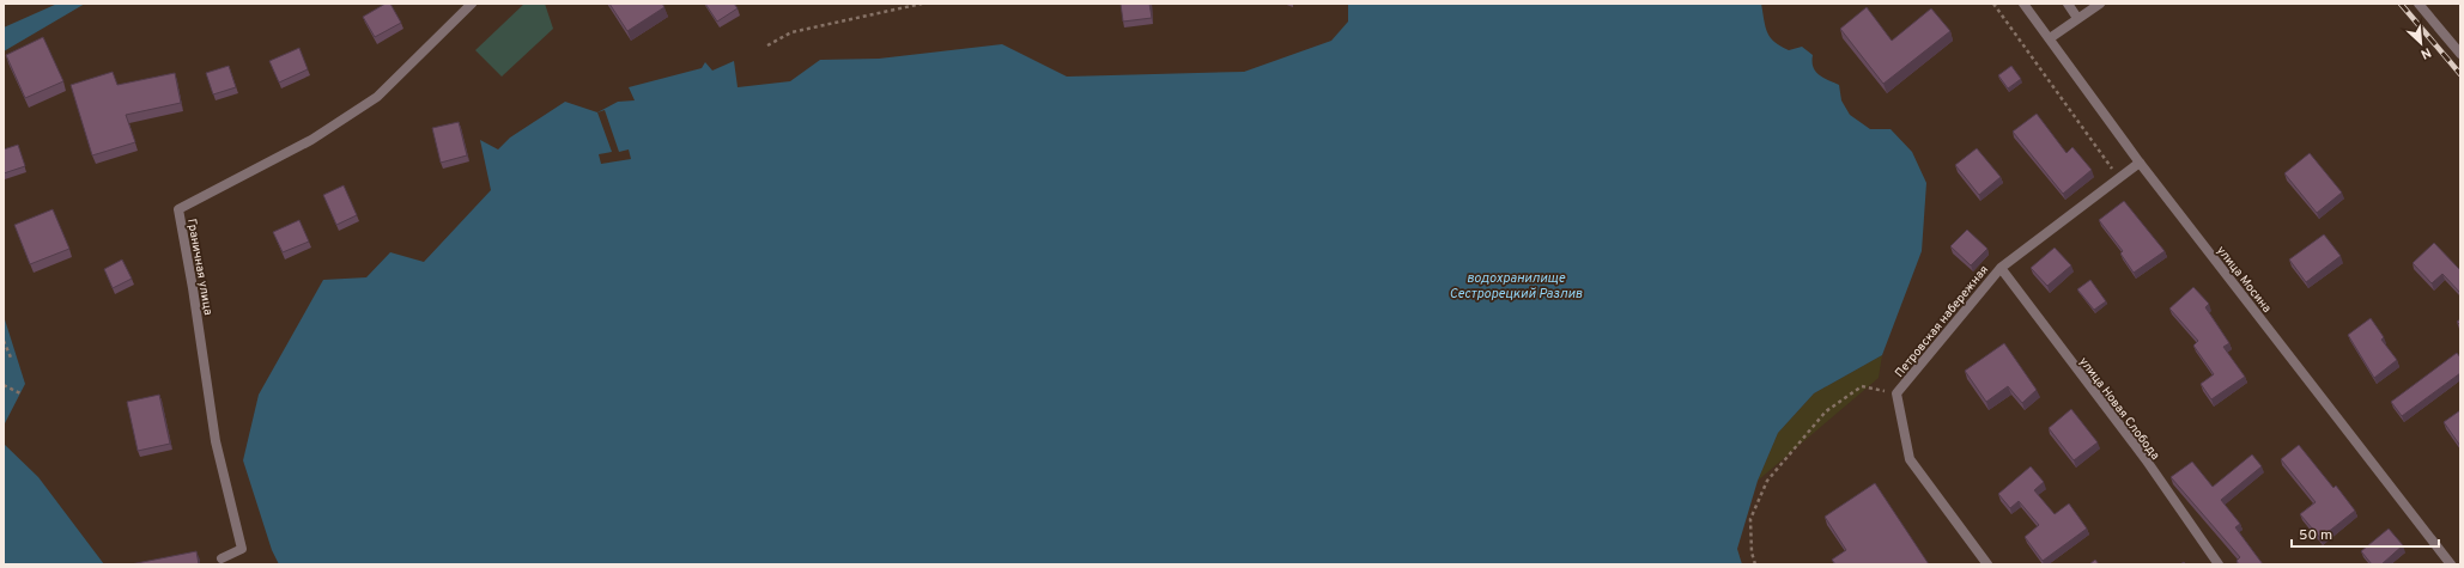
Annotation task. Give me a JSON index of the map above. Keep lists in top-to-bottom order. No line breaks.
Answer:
{"streets":{"street":["Граничная улица","улица Мосина","Петровская набережная","улица Новая Слобода"]},"crossings":[["улица Мосина","Петровская набережная"],["Петровская набережная","улица Новая Слобода"]],"water":["водохранилище Сестрорецкий Разлив"],"scale_bar":"50 m","north":"bottom right"}
